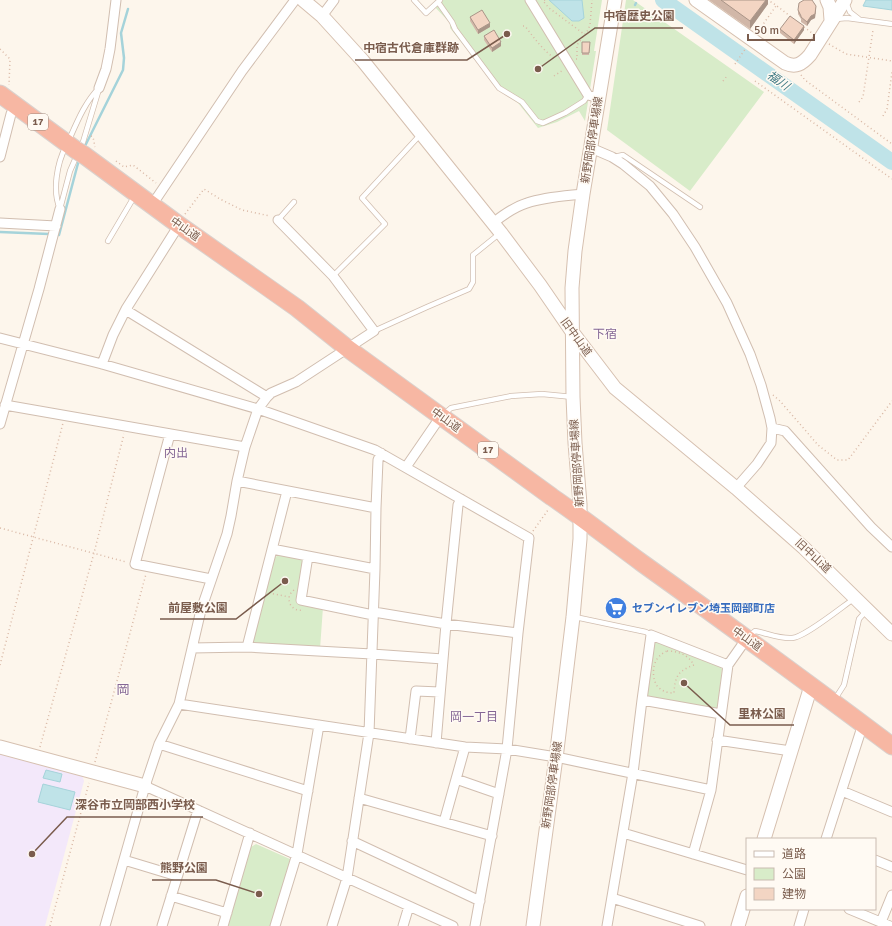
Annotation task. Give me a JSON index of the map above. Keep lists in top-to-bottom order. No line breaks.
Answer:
{"streets":{"highway":["17","中山道"],"street":["新野岡部停車場線","旧中山道"]},"crossings":[["新野岡部停車場線","中山道"],["新野岡部停車場線","旧中山道"]],"districts":["下宿","内出","岡","岡一丁目"],"water":["福川"],"places":{"other":["中宿古代倉庫群跡","中宿歴史公園","前屋敷公園","里林公園","深谷市立岡部西小学校","熊野公園"],"supermarket":["セブンイレブン埼玉岡部町店"]},"legend":["道路","公園","建物"],"scale_bar":"50 m"}
